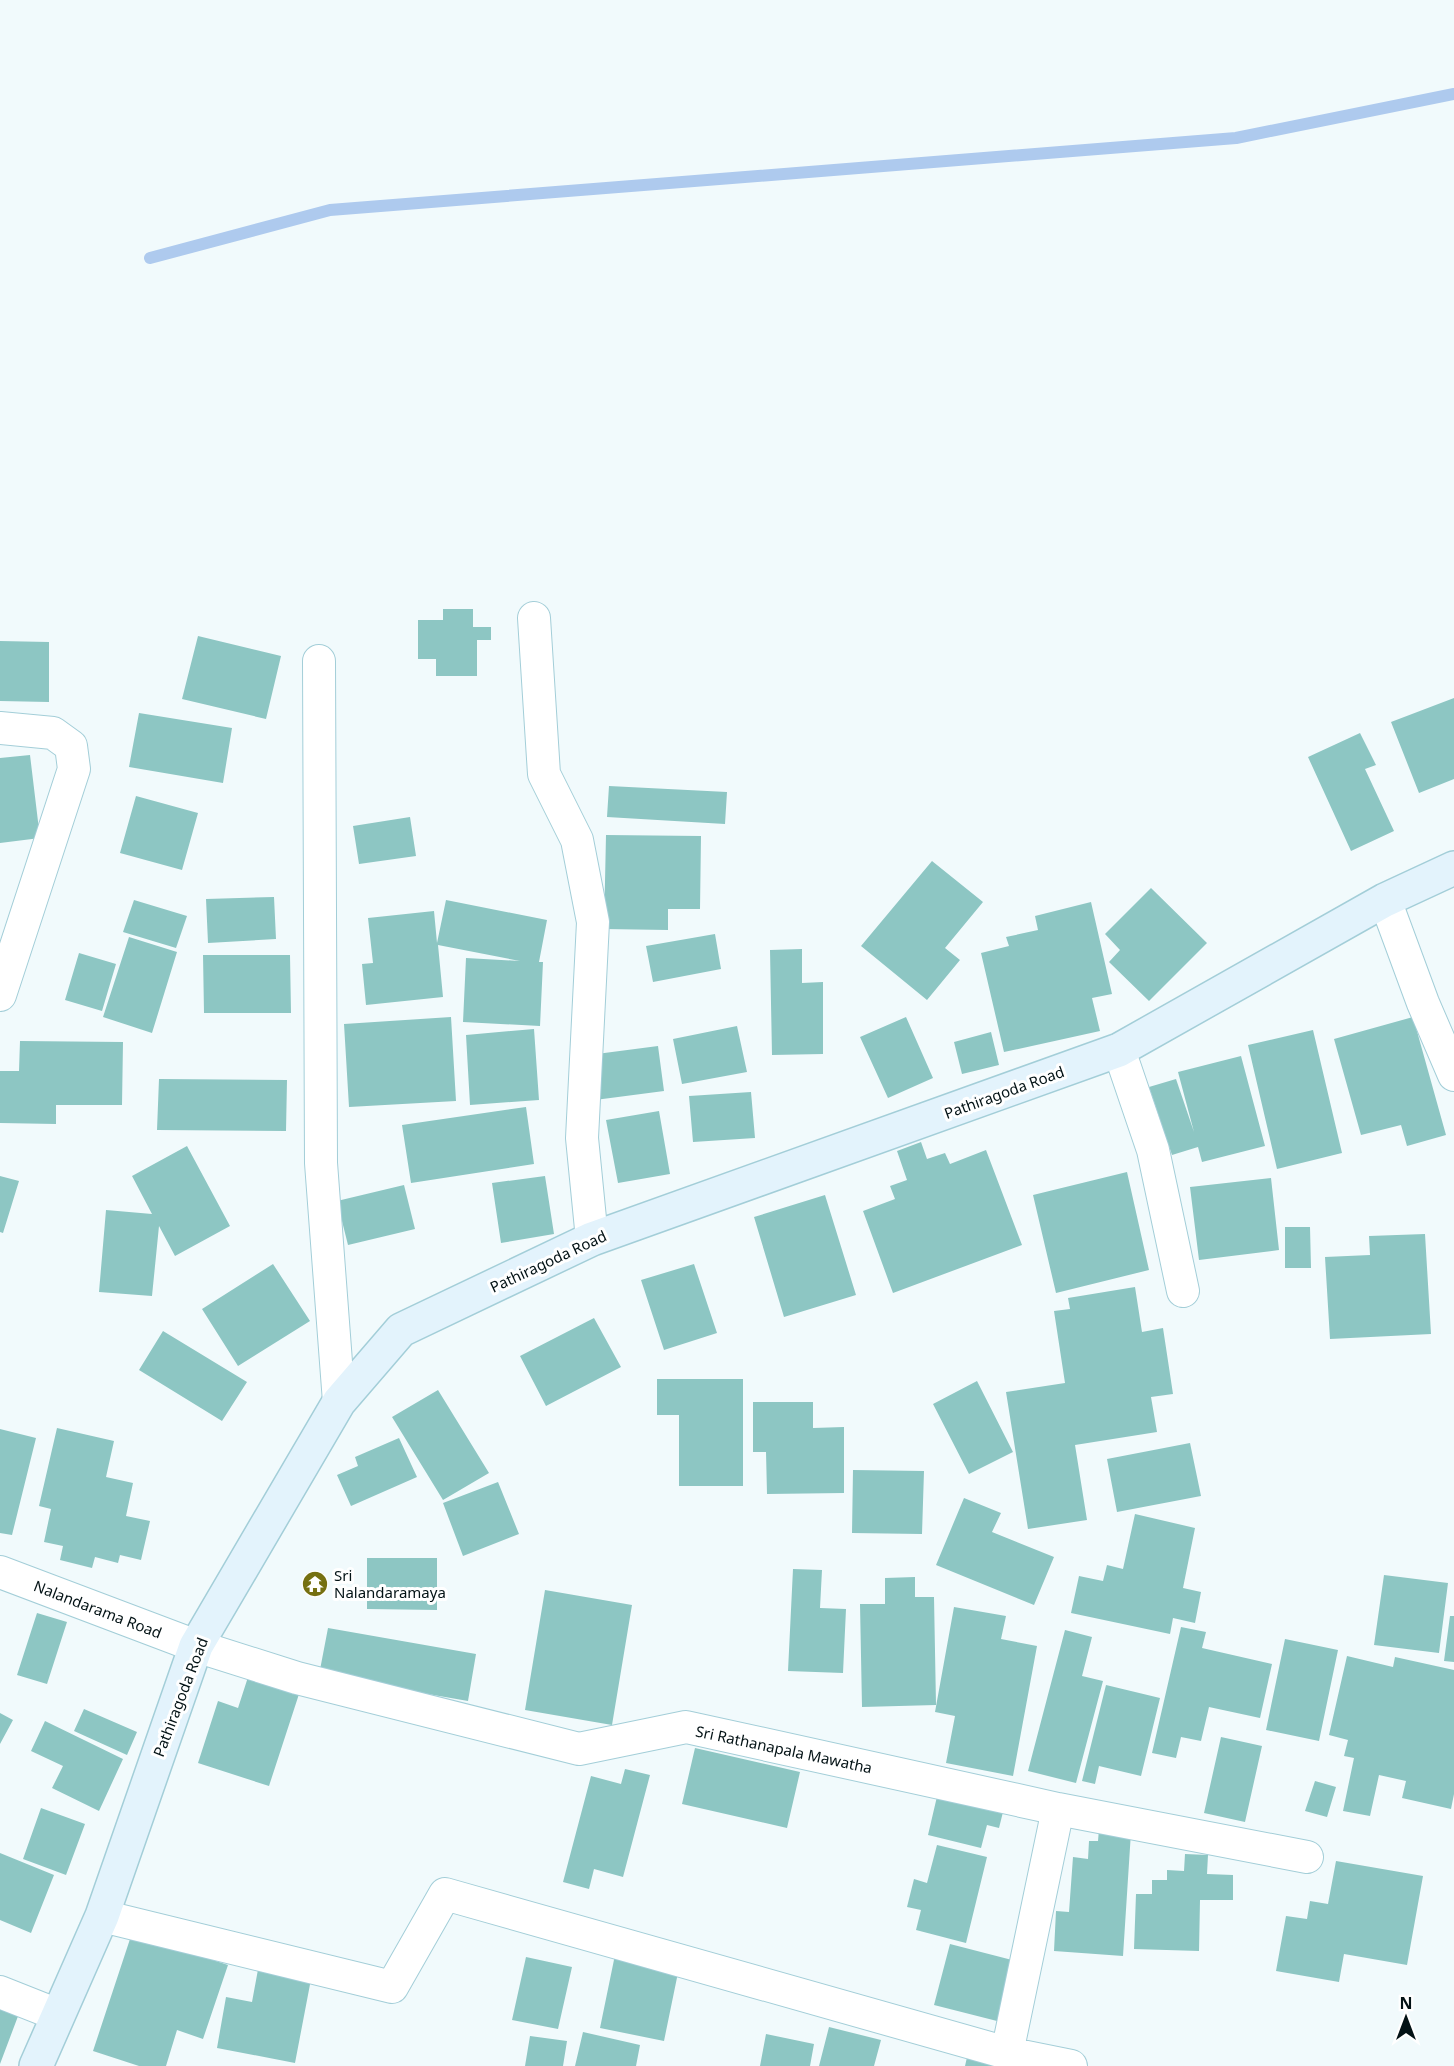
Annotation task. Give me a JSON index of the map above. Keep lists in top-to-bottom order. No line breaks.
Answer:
{"streets":{"street":["Pathiragoda Road","Nalandarama Road","Sri Rathanapala Mawatha"]},"crossings":[["Pathiragoda Road","Nalandarama Road"],["Pathiragoda Road","Sri Rathanapala Mawatha"],["Nalandarama Road","Sri Rathanapala Mawatha"]],"places":{"temple":["Sri Nalandaramaya"]},"north":"top"}
